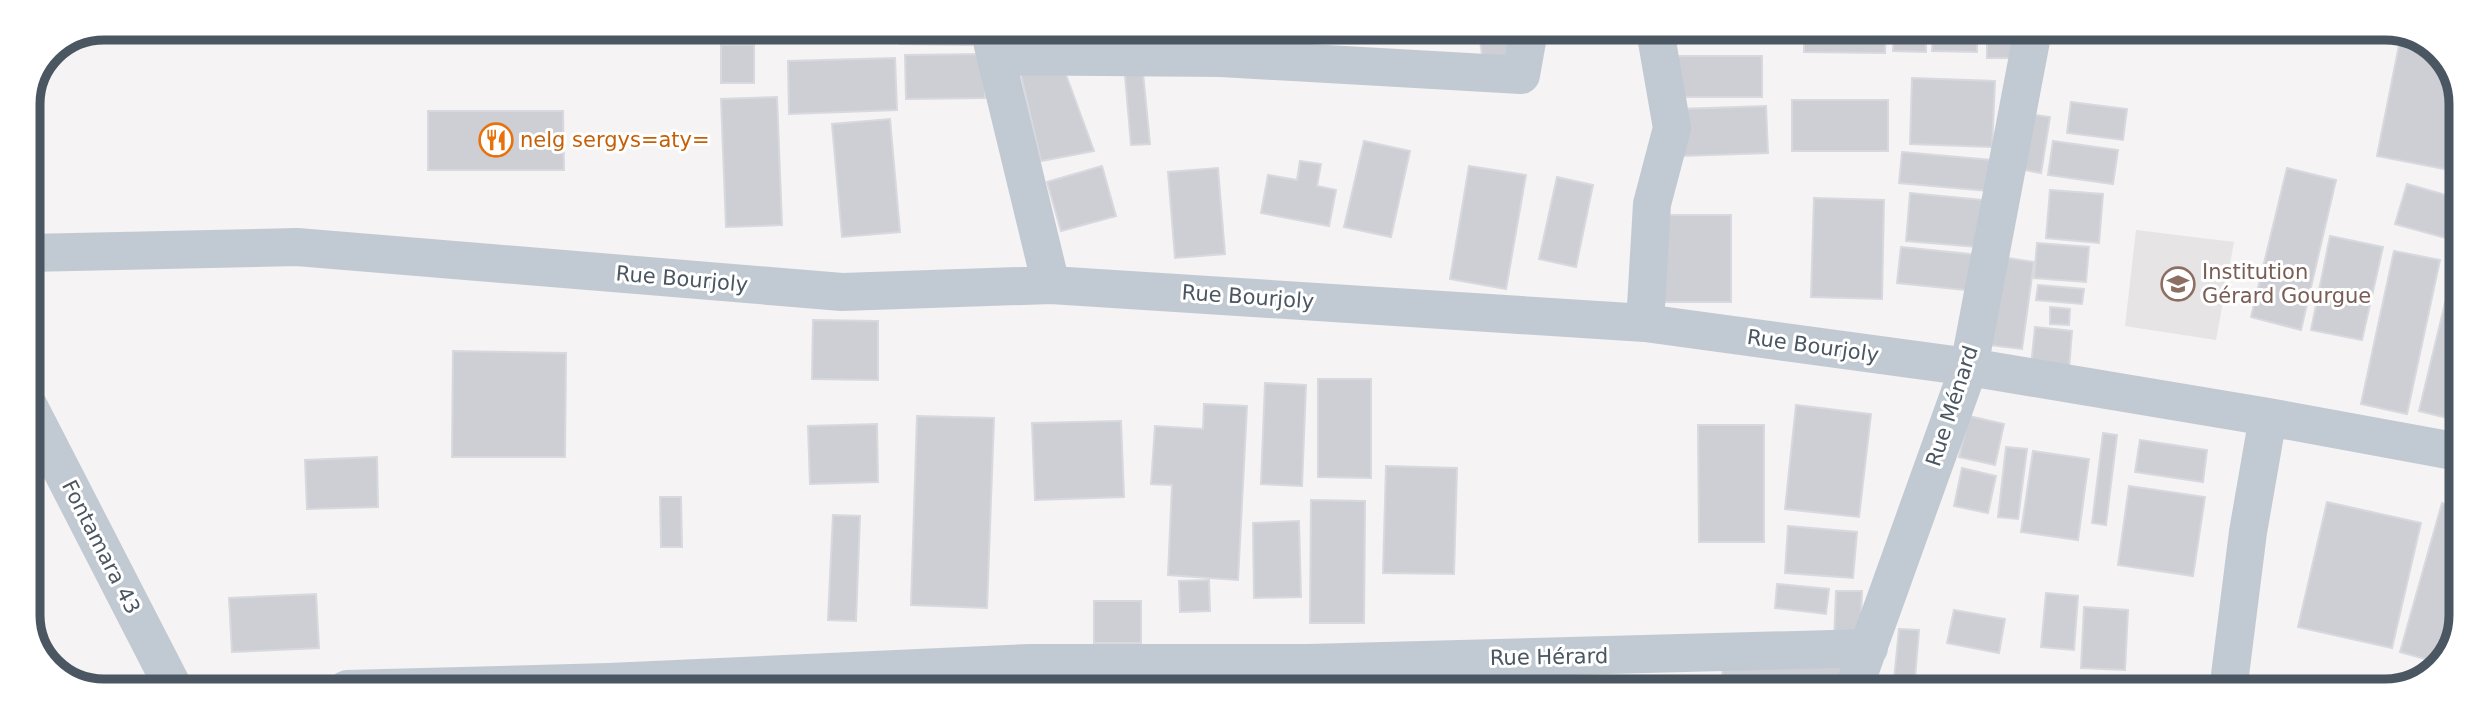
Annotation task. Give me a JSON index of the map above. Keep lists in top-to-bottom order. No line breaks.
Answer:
{"streets":{"street":["Rue Bourjoly","Rue Ménard","Fontamara 43","Rue Hérard"]},"crossings":[["Rue Bourjoly","Rue Ménard"],["Rue Ménard","Rue Hérard"]],"places":{"restaurant":["nelg sergys=aty="],"school or university":["Institution Gérard Gourgue"]}}
